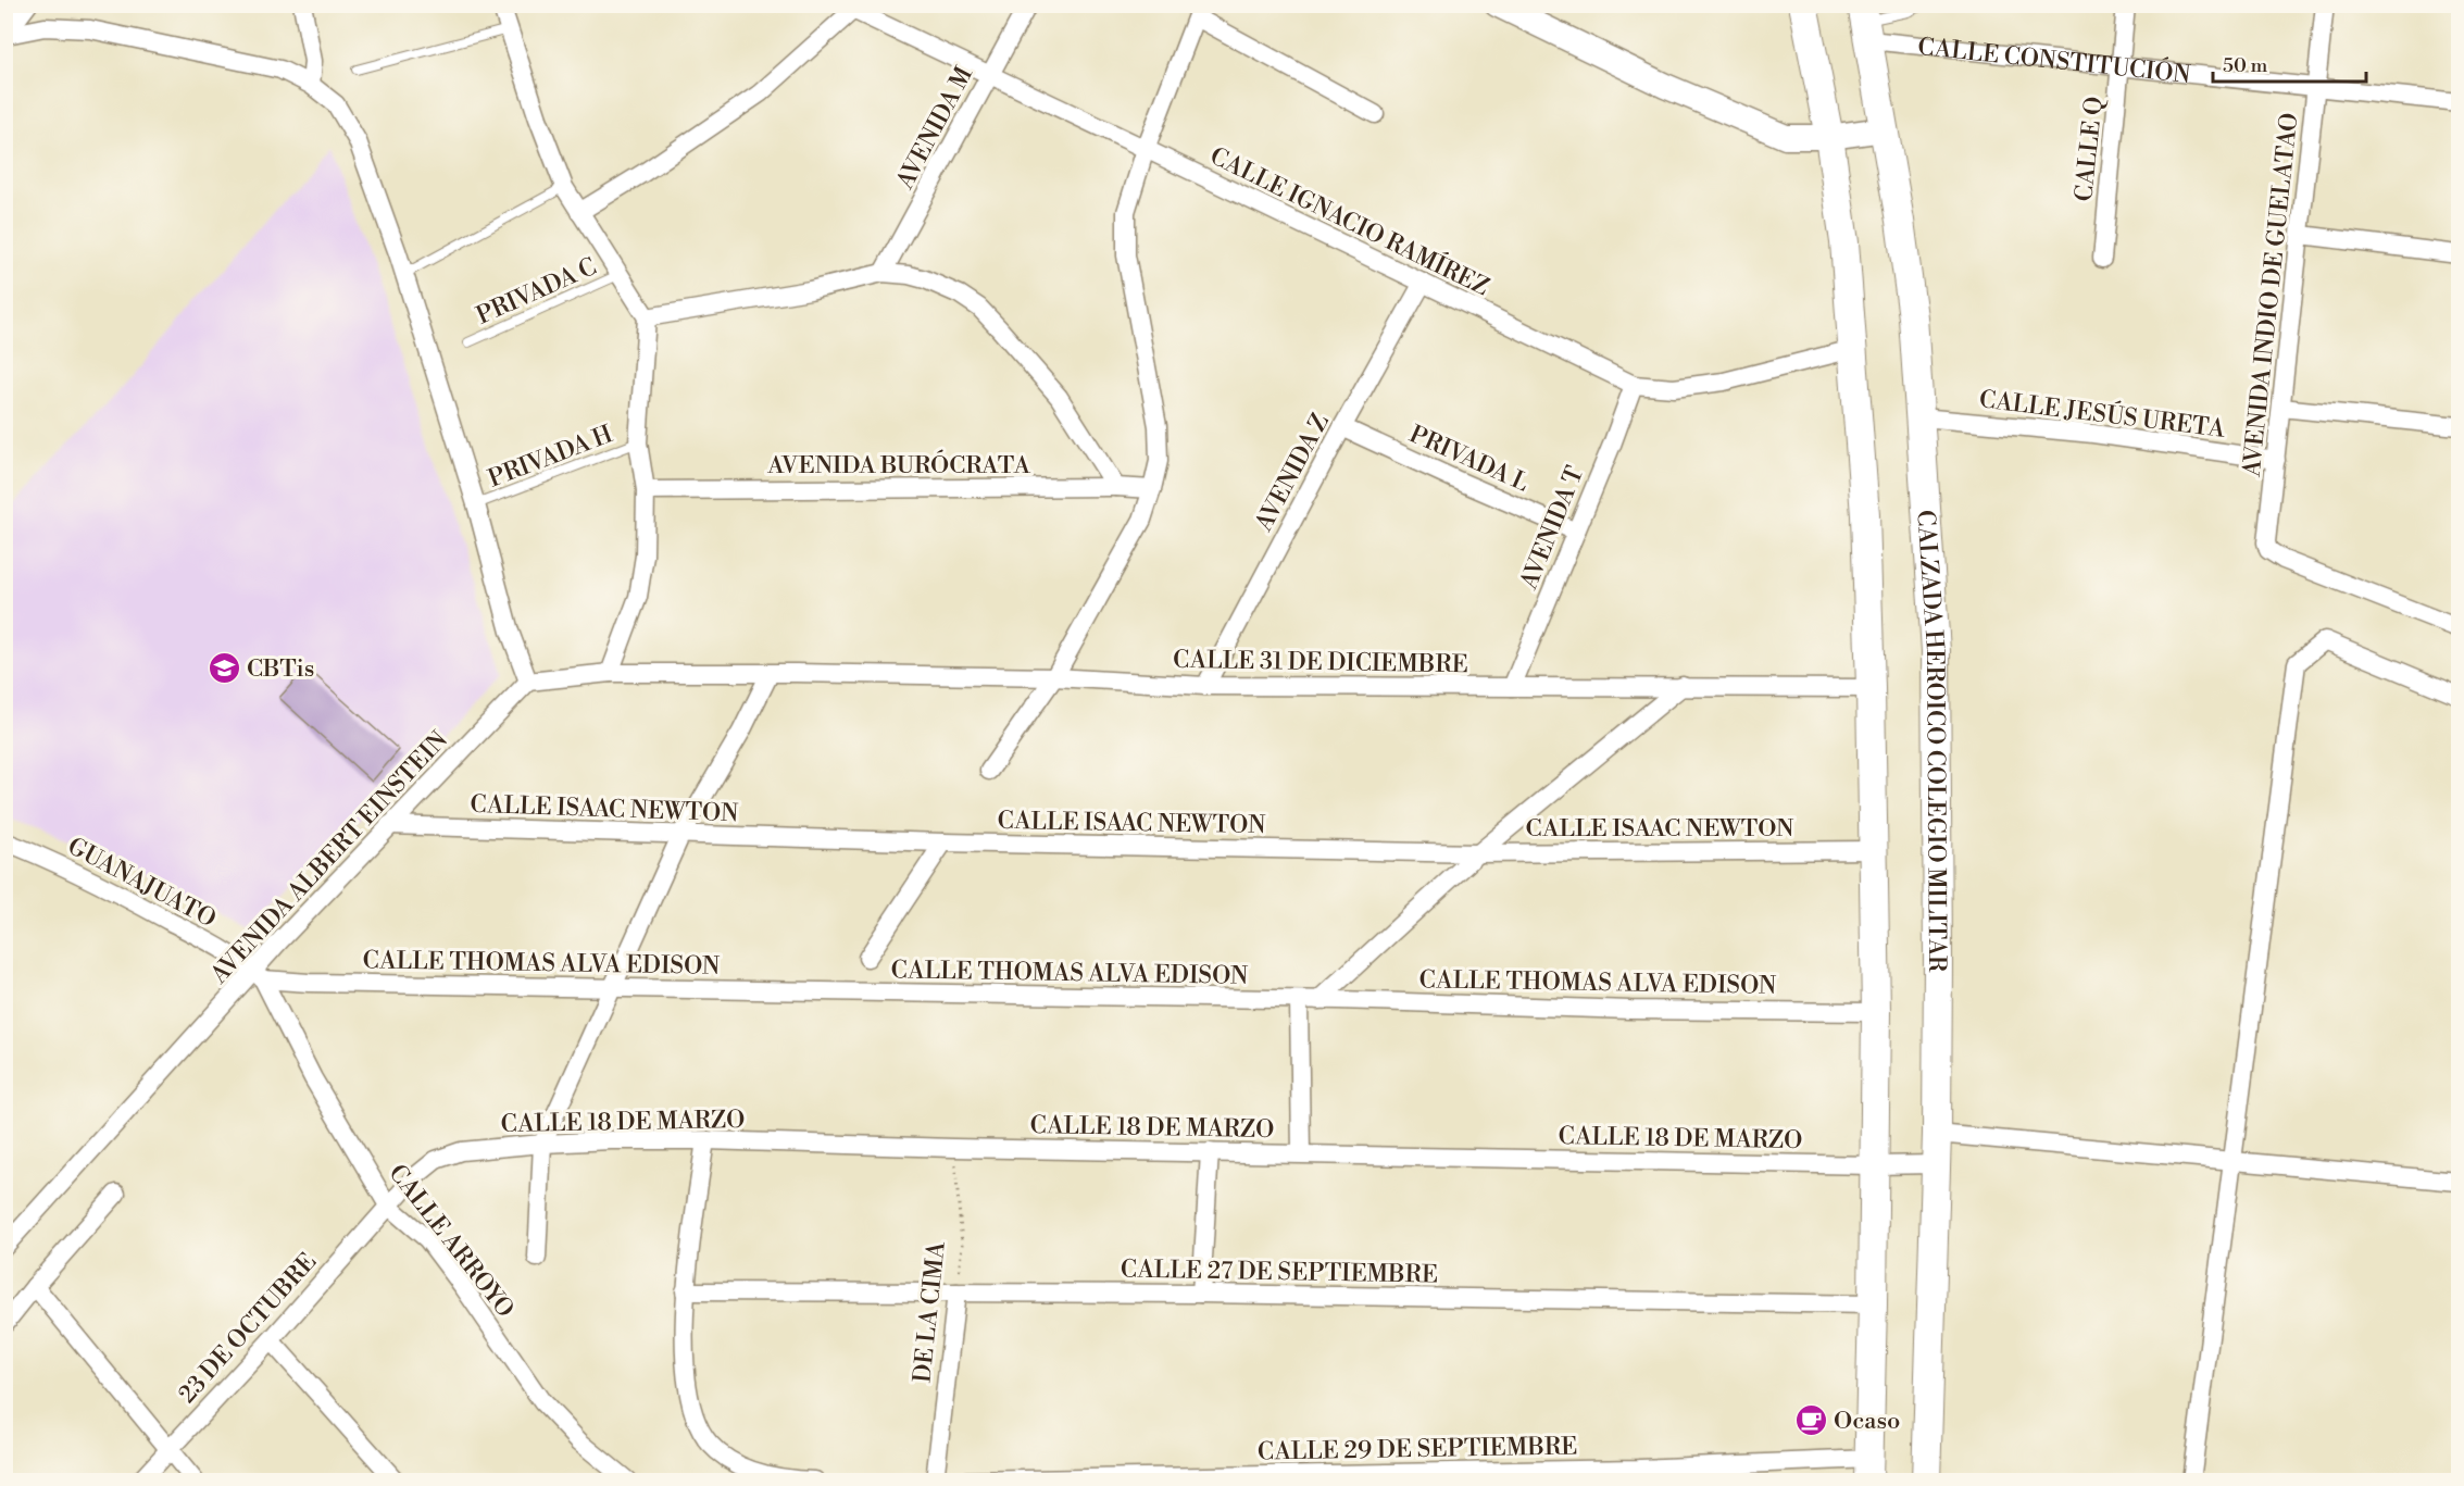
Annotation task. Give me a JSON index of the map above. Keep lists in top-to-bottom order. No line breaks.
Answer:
{"streets":{"main road":["CALZADA HEROICO COLEGIO MILITAR"],"street":["CALLE CONSTITUCIÓN","AVENIDA M","CALLE Q","CALLE IGNACIO RAMÍREZ","AVENIDA INDIO DE GUELATAO","CALLE JESÚS URETA","PRIVADA L","AVENIDA BURÓCRATA","AVENIDA Z","AVENIDA T","CALLE 31 DE DICIEMBRE","CALLE ISAAC NEWTON","AVENIDA ALBERT EINSTEIN","GUANAJUATO","CALLE THOMAS ALVA EDISON","CALLE 18 DE MARZO","CALLE ARROYO","CALLE 27 DE SEPTIEMBRE","DE LA CIMA","23 DE OCTUBRE","CALLE 29 DE SEPTIEMBRE"],"lane":["PRIVADA C","PRIVADA H"]},"crossings":[["CALLE CONSTITUCIÓN","CALLE Q"],["CALLE CONSTITUCIÓN","AVENIDA INDIO DE GUELATAO"],["CALLE CONSTITUCIÓN","CALZADA HEROICO COLEGIO MILITAR"],["AVENIDA M","CALLE IGNACIO RAMÍREZ"],["CALLE IGNACIO RAMÍREZ","AVENIDA Z"],["CALLE IGNACIO RAMÍREZ","AVENIDA T"],["AVENIDA INDIO DE GUELATAO","CALLE JESÚS URETA"],["CALLE JESÚS URETA","CALZADA HEROICO COLEGIO MILITAR"],["PRIVADA L","AVENIDA Z"],["PRIVADA L","AVENIDA T"],["AVENIDA Z","CALLE 31 DE DICIEMBRE"],["AVENIDA T","CALLE 31 DE DICIEMBRE"],["CALZADA HEROICO COLEGIO MILITAR","CALLE 18 DE MARZO"],["CALLE ISAAC NEWTON","AVENIDA ALBERT EINSTEIN"],["AVENIDA ALBERT EINSTEIN","GUANAJUATO"],["AVENIDA ALBERT EINSTEIN","CALLE THOMAS ALVA EDISON"],["AVENIDA ALBERT EINSTEIN","CALLE ARROYO"],["GUANAJUATO","CALLE THOMAS ALVA EDISON"],["GUANAJUATO","CALLE ARROYO"],["CALLE THOMAS ALVA EDISON","CALLE ARROYO"],["CALLE 18 DE MARZO","CALLE ARROYO"],["CALLE 18 DE MARZO","DE LA CIMA"],["CALLE 18 DE MARZO","23 DE OCTUBRE"],["CALLE ARROYO","23 DE OCTUBRE"],["CALLE 27 DE SEPTIEMBRE","DE LA CIMA"]],"places":{"school or university":["CBTis"],"cafe":["Ocaso"]},"scale_bar":"50 m"}
